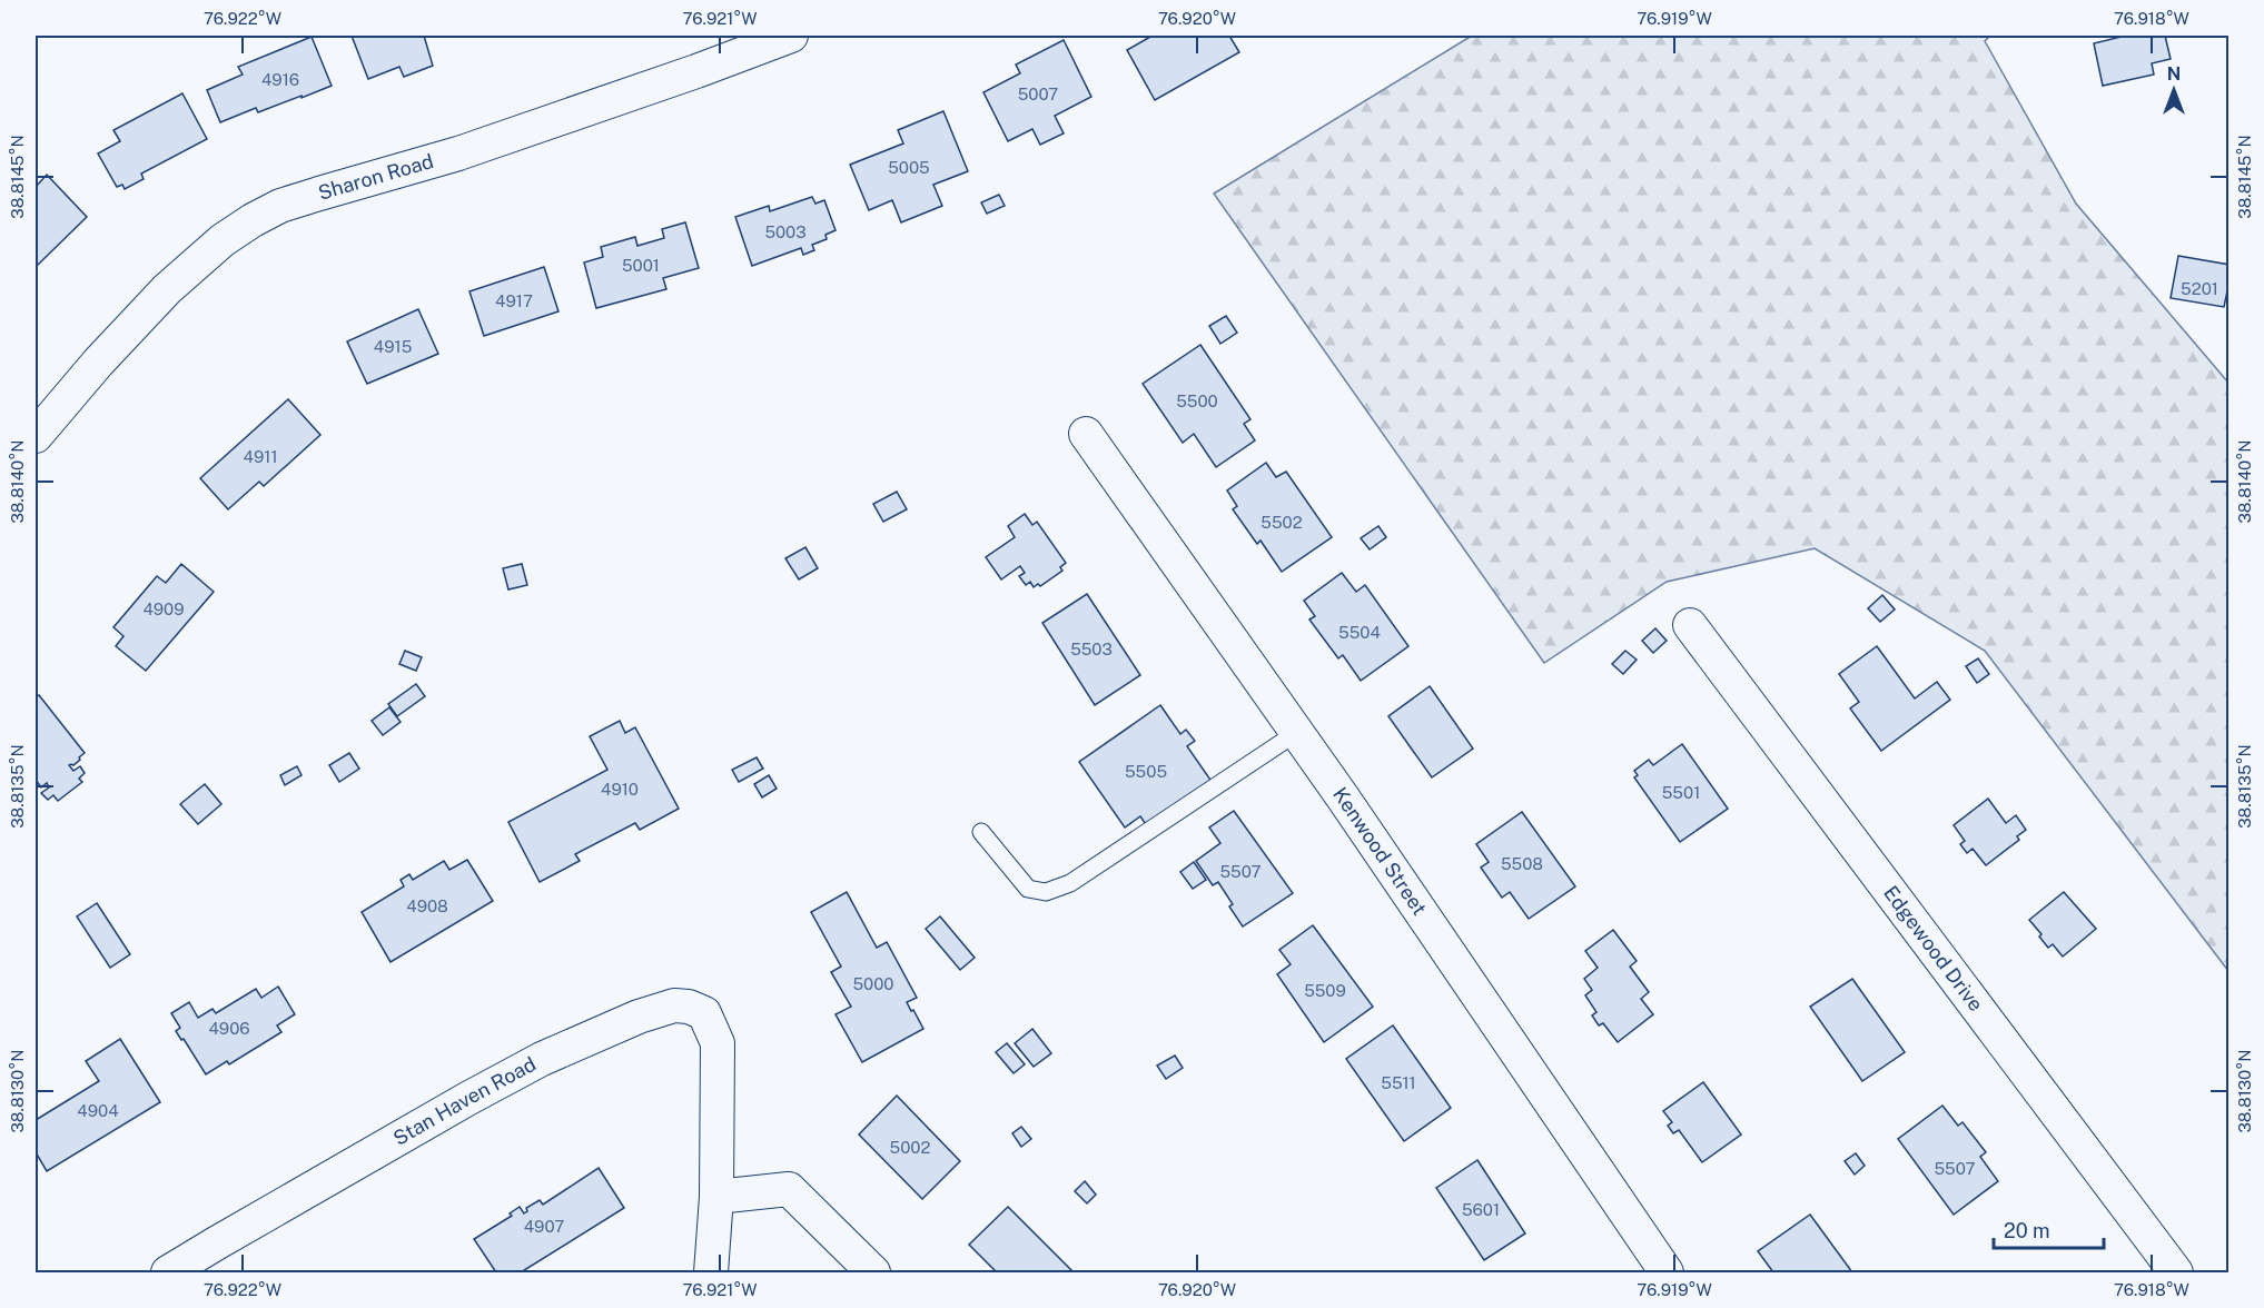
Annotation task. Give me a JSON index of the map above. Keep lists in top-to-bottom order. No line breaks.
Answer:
{"streets":{"street":["Sharon Road","Kenwood Street","Edgewood Drive","Stan Haven Road"]},"house_numbers":["4916","5007","5005","5003","5001","5201","4917","4915","5500","4911","5502","4909","5504","5503","5505","4910","5501","5508","5507","4908","5000","5509","4906","5511","4904","5002","5507","5601","4907"],"scale_bar":"20 m","north":"top","coordinates":["76.922°W","76.921°W","76.920°W","76.919°W","76.918°W","38.8145°N","38.8140°N","38.8135°N","38.8130°N"]}
